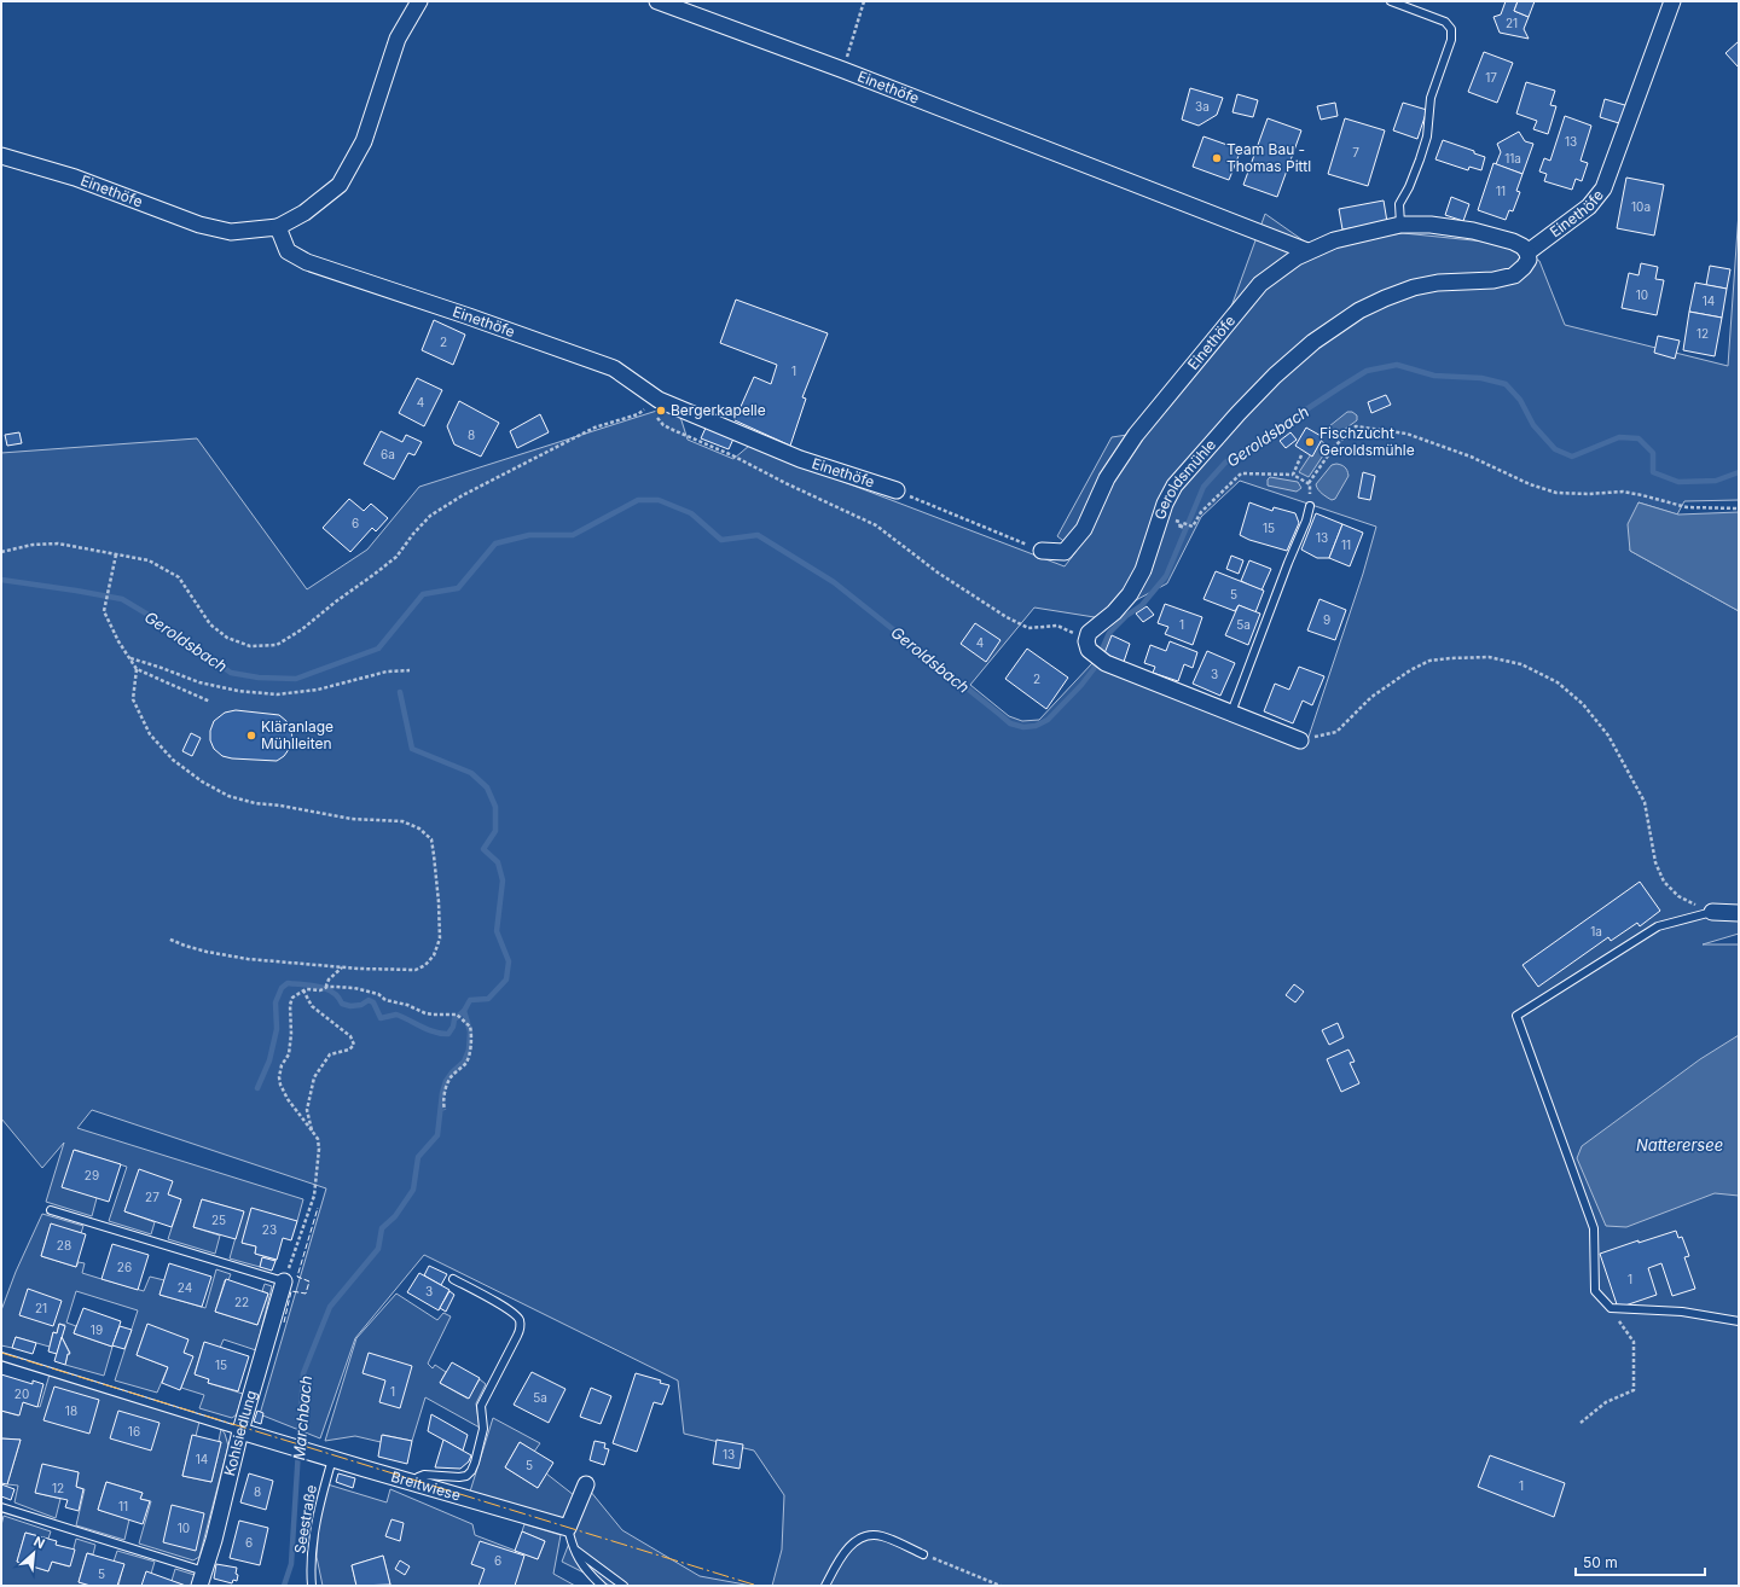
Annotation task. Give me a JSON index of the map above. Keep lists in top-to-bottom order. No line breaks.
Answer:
{"streets":{"street":["Einethöfe","Geroldsmühle","Kohlsiedlung","Breitwiese"],"lane":["Seestraße"]},"crossings":[["Einethöfe","Geroldsmühle"],["Kohlsiedlung","Breitwiese"],["Breitwiese","Seestraße"]],"water":["Geroldsbach","Natterersee","Marchbach"],"places":["Team Bau - Thomas Pittl","Bergerkapelle","Fischzucht Geroldsmühle","Kläranlage Mühlleiten"],"house_numbers":["21","17","3a","13","7","11a","11","10a","10","14","12","2","1","4","8","6a","6","15","13","11","5","9","1","5a","4","3","2","1a","29","27","25","23","28","26","1","24","3","22","21","19","15","1","20","5a","18","16","13","14","5","1","12","8","11","10","6","6","5"],"scale_bar":"50 m","north":"top right"}
